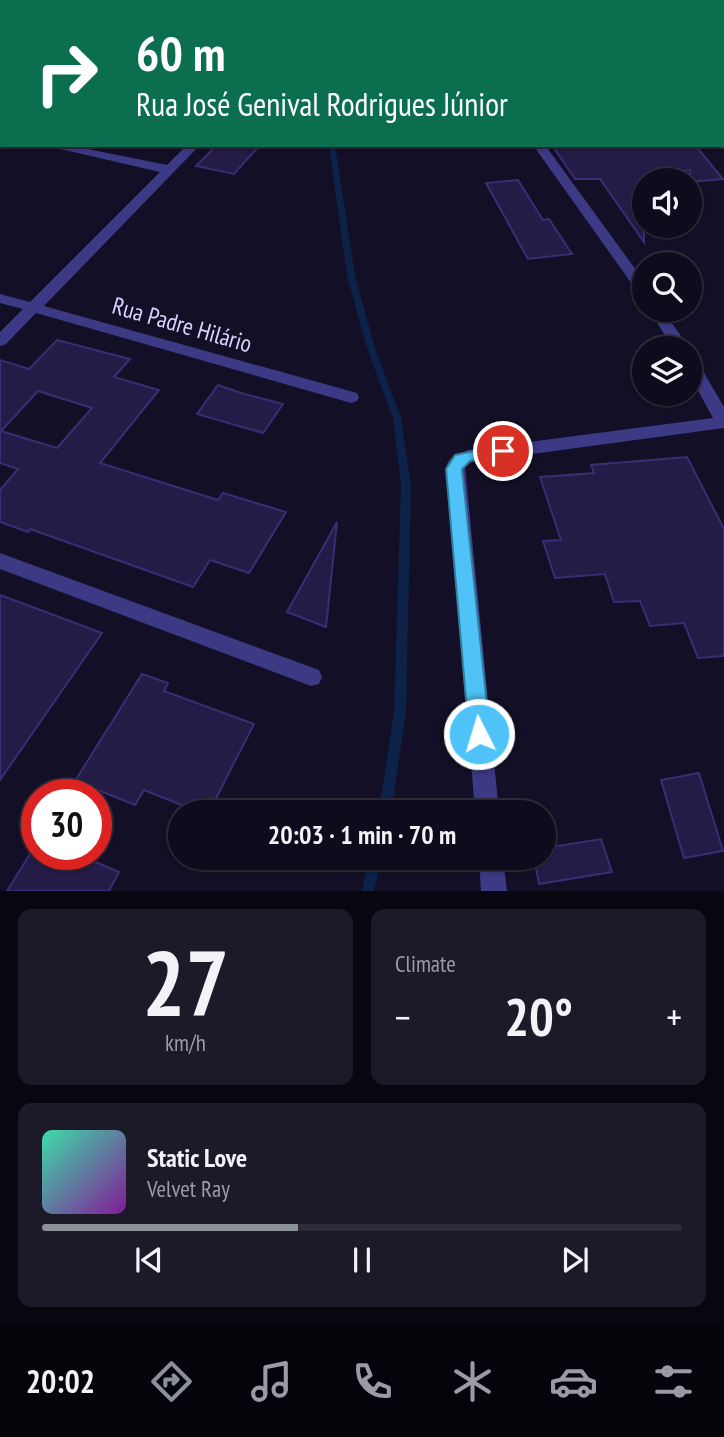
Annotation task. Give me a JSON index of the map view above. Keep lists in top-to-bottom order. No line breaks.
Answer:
{"streets":{"street":["Rua Padre Hilário"]},"page":{"turn":["60 m","Rua José Genival Rodrigues Júnior"],"limit":"30","trip":"20:03 · 1 min · 70 m","tile":[["27","km/h"],"Climate"],"heat":["−","20°","+"],"song":["Static Love","Velvet Ray"],"tabs":"20:02"}}
